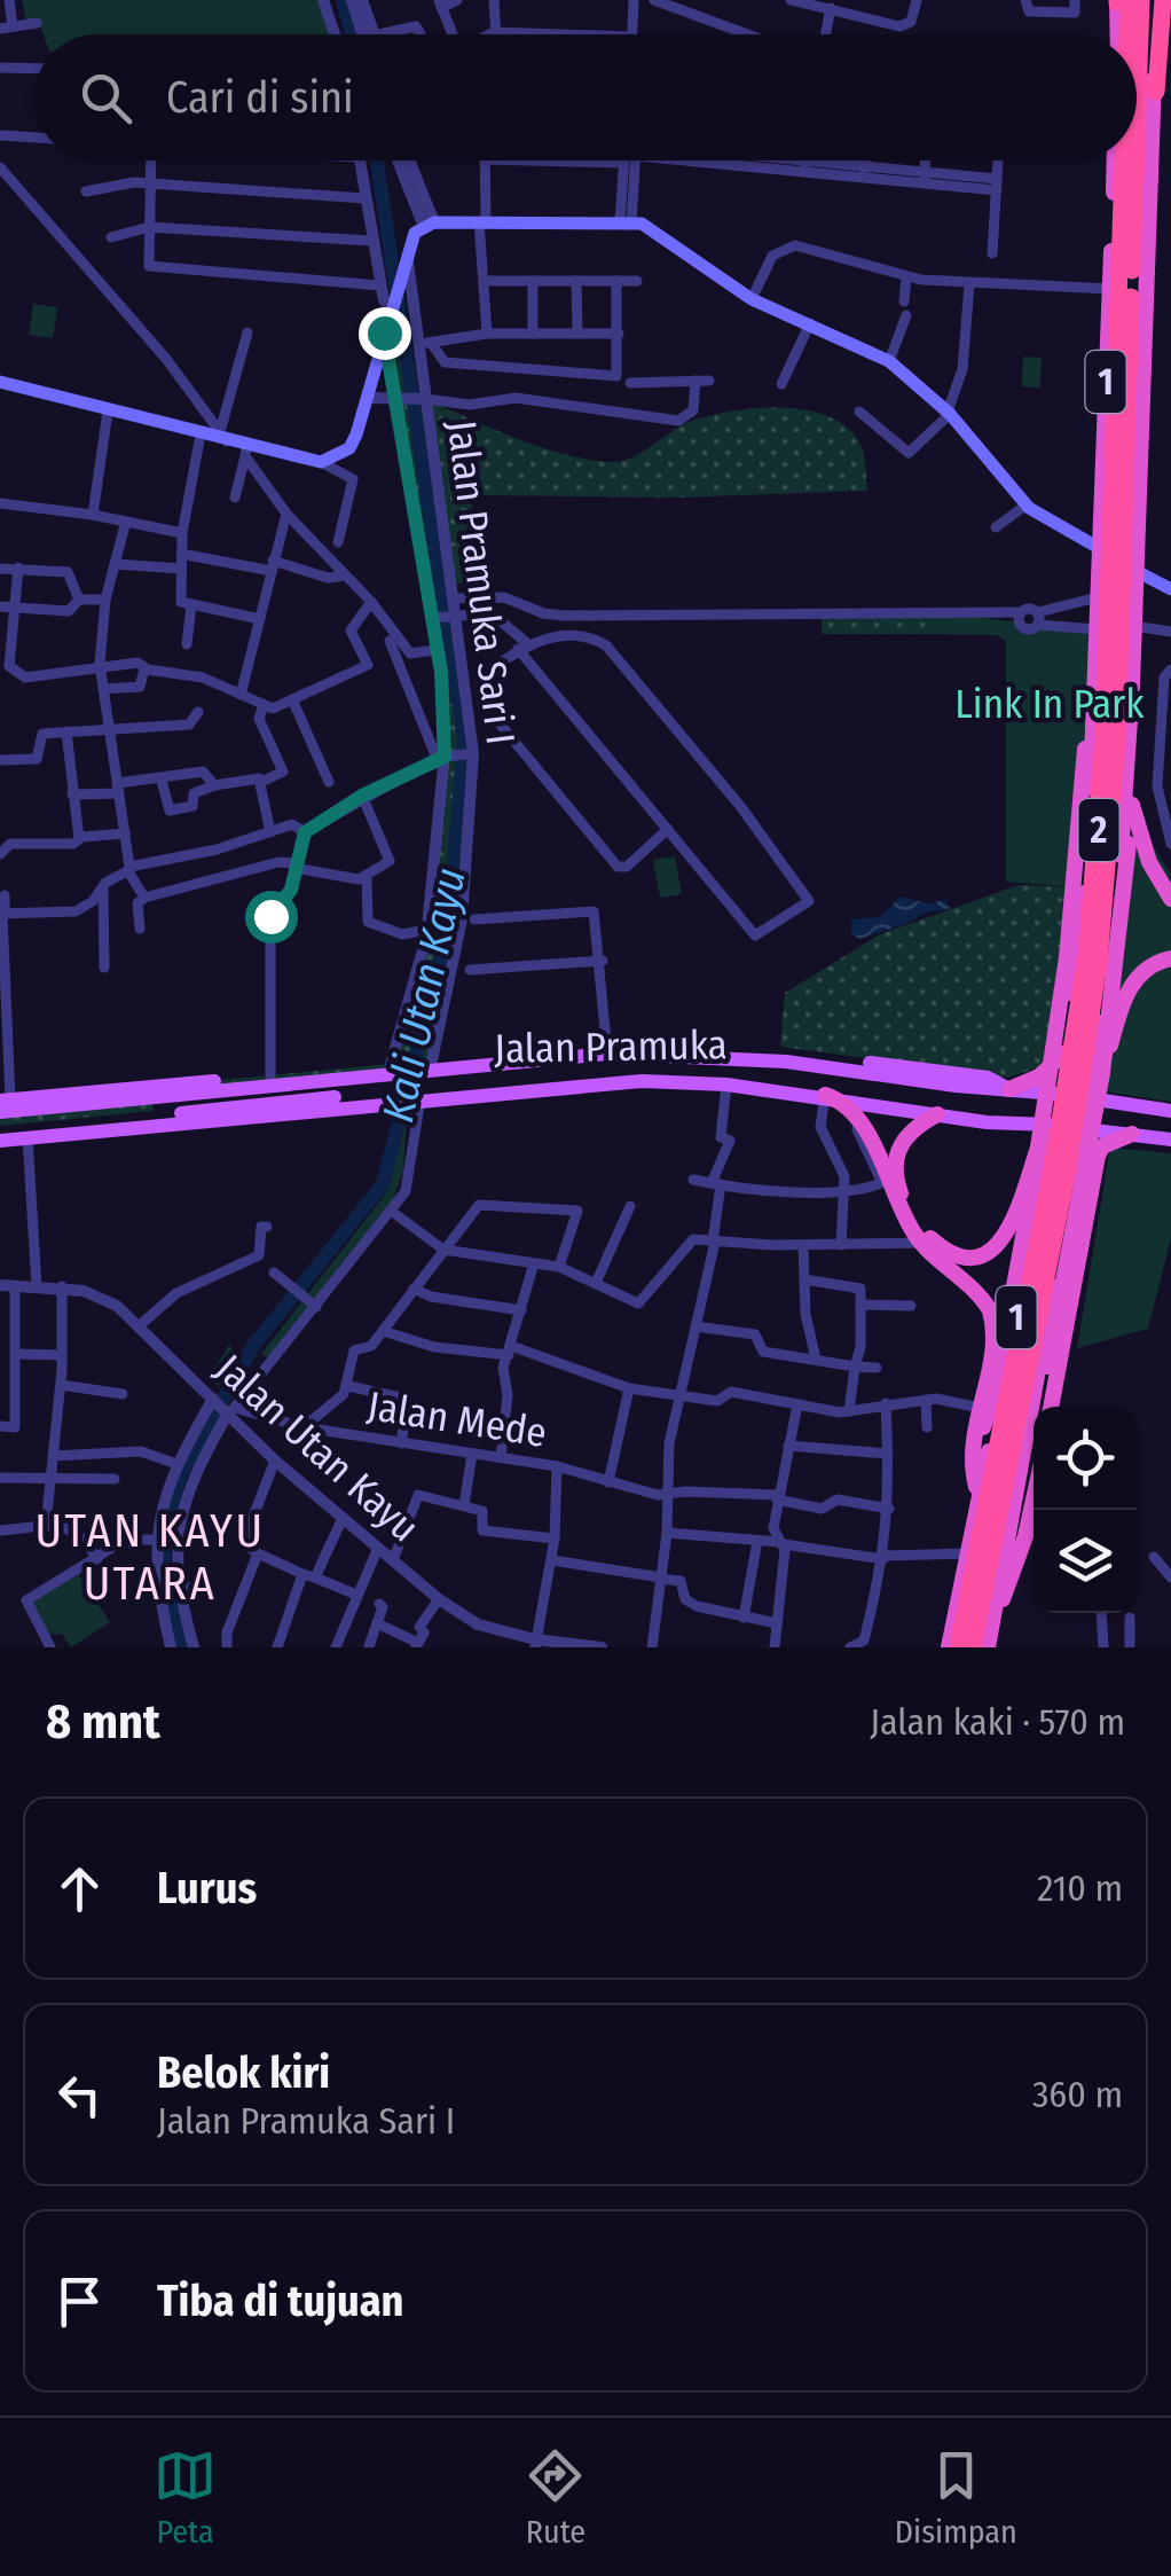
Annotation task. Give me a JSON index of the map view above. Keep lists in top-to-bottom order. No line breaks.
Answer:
{"streets":{"highway":["1","2"],"main road":["Jalan Pramuka"],"street":["Jalan Pramuka Sari I","Jalan Mede","Jalan Utan Kayu"]},"crossings":[["1","Jalan Pramuka"],["Jalan Pramuka Sari I","Jalan Pramuka"],["Jalan Mede","Jalan Utan Kayu"]],"districts":["UTAN KAYU UTARA"],"water":["Kali Utan Kayu"],"parks":["Link In Park"],"page":{"search":"Cari di sini","heading":["8 mnt","Jalan kaki · 570 m"],"list":[["Lurus","210 m"],["Belok kiri","Jalan Pramuka Sari I","360 m"],"Tiba di tujuan"],"nav":["Peta","Rute","Disimpan"]}}
